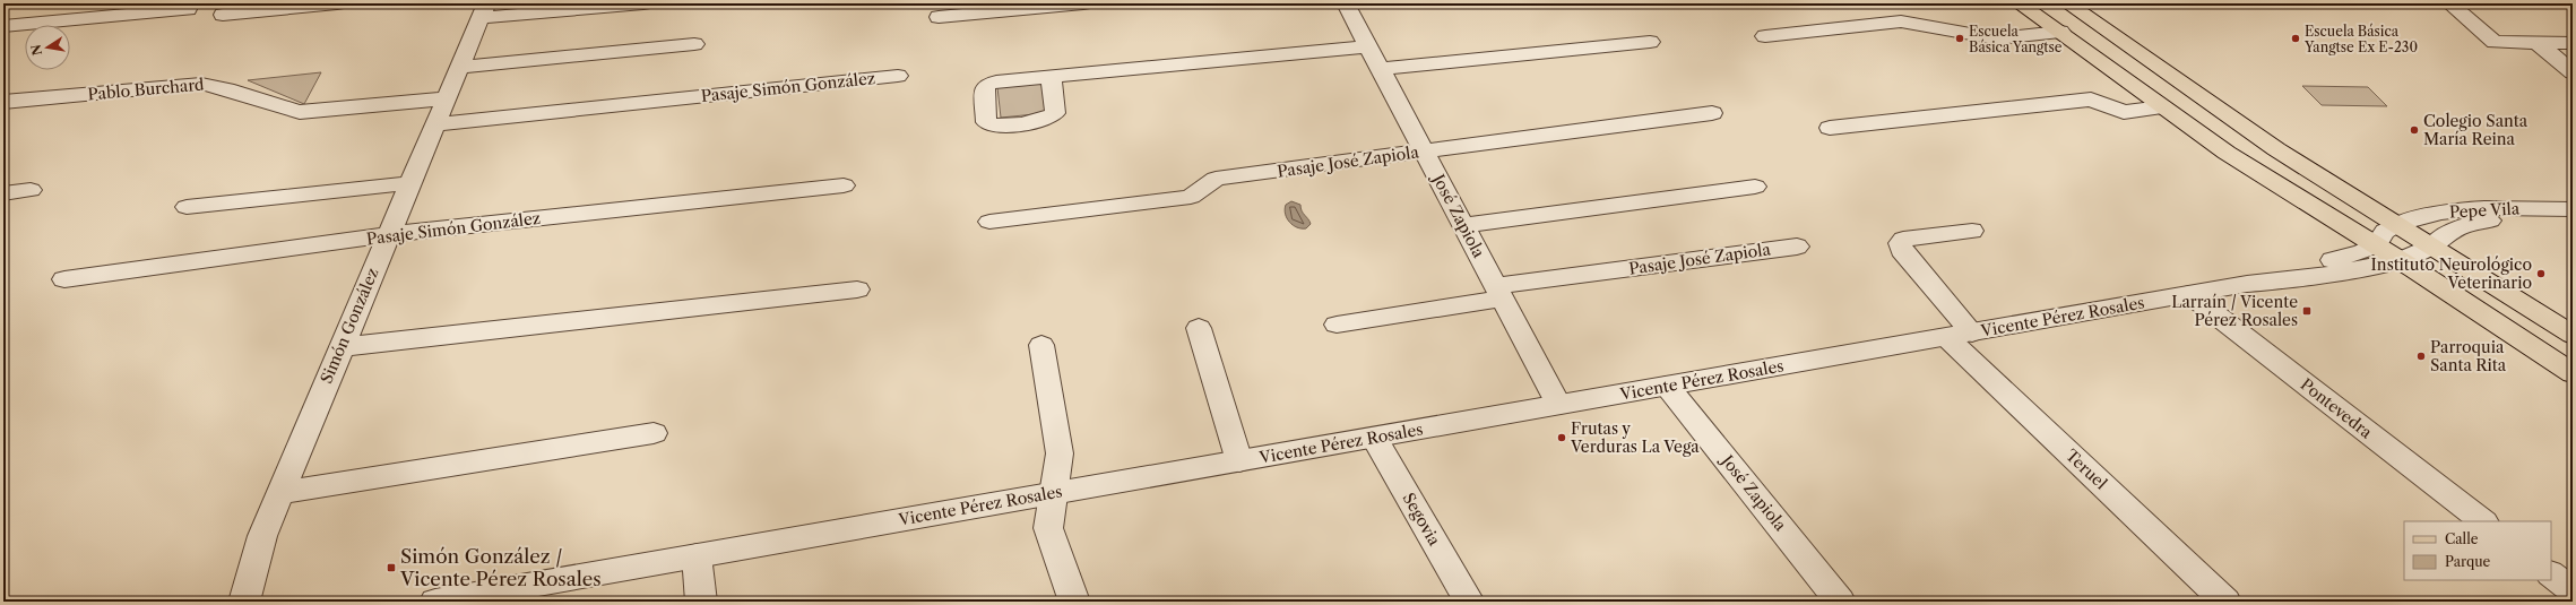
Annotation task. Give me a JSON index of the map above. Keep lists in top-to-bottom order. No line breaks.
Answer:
{"streets":{"street":["Pasaje Simón González","Pablo Burchard","Pasaje José Zapiola","Pepe Vila","José Zapiola","Vicente Pérez Rosales","Simón González","Pontevedra","Teruel","Segovia"]},"crossings":[["Pasaje Simón González","Simón González"],["Pablo Burchard","Simón González"],["Pasaje José Zapiola","José Zapiola"],["Pepe Vila","Vicente Pérez Rosales"],["José Zapiola","Vicente Pérez Rosales"],["Vicente Pérez Rosales","Pontevedra"],["Vicente Pérez Rosales","Teruel"],["Vicente Pérez Rosales","Segovia"]],"places":{"other":["Escuela Básica Yangtse","Escuela Básica Yangtse Ex E-230","Colegio Santa María Reina","Instituto Neurológico Veterinario","Parroquia Santa Rita","Frutas y Verduras La Vega"],"transit":["Larraín / Vicente Pérez Rosales","Simón González / Vicente Pérez Rosales"]},"legend":["Calle","Parque"],"north":"left"}
